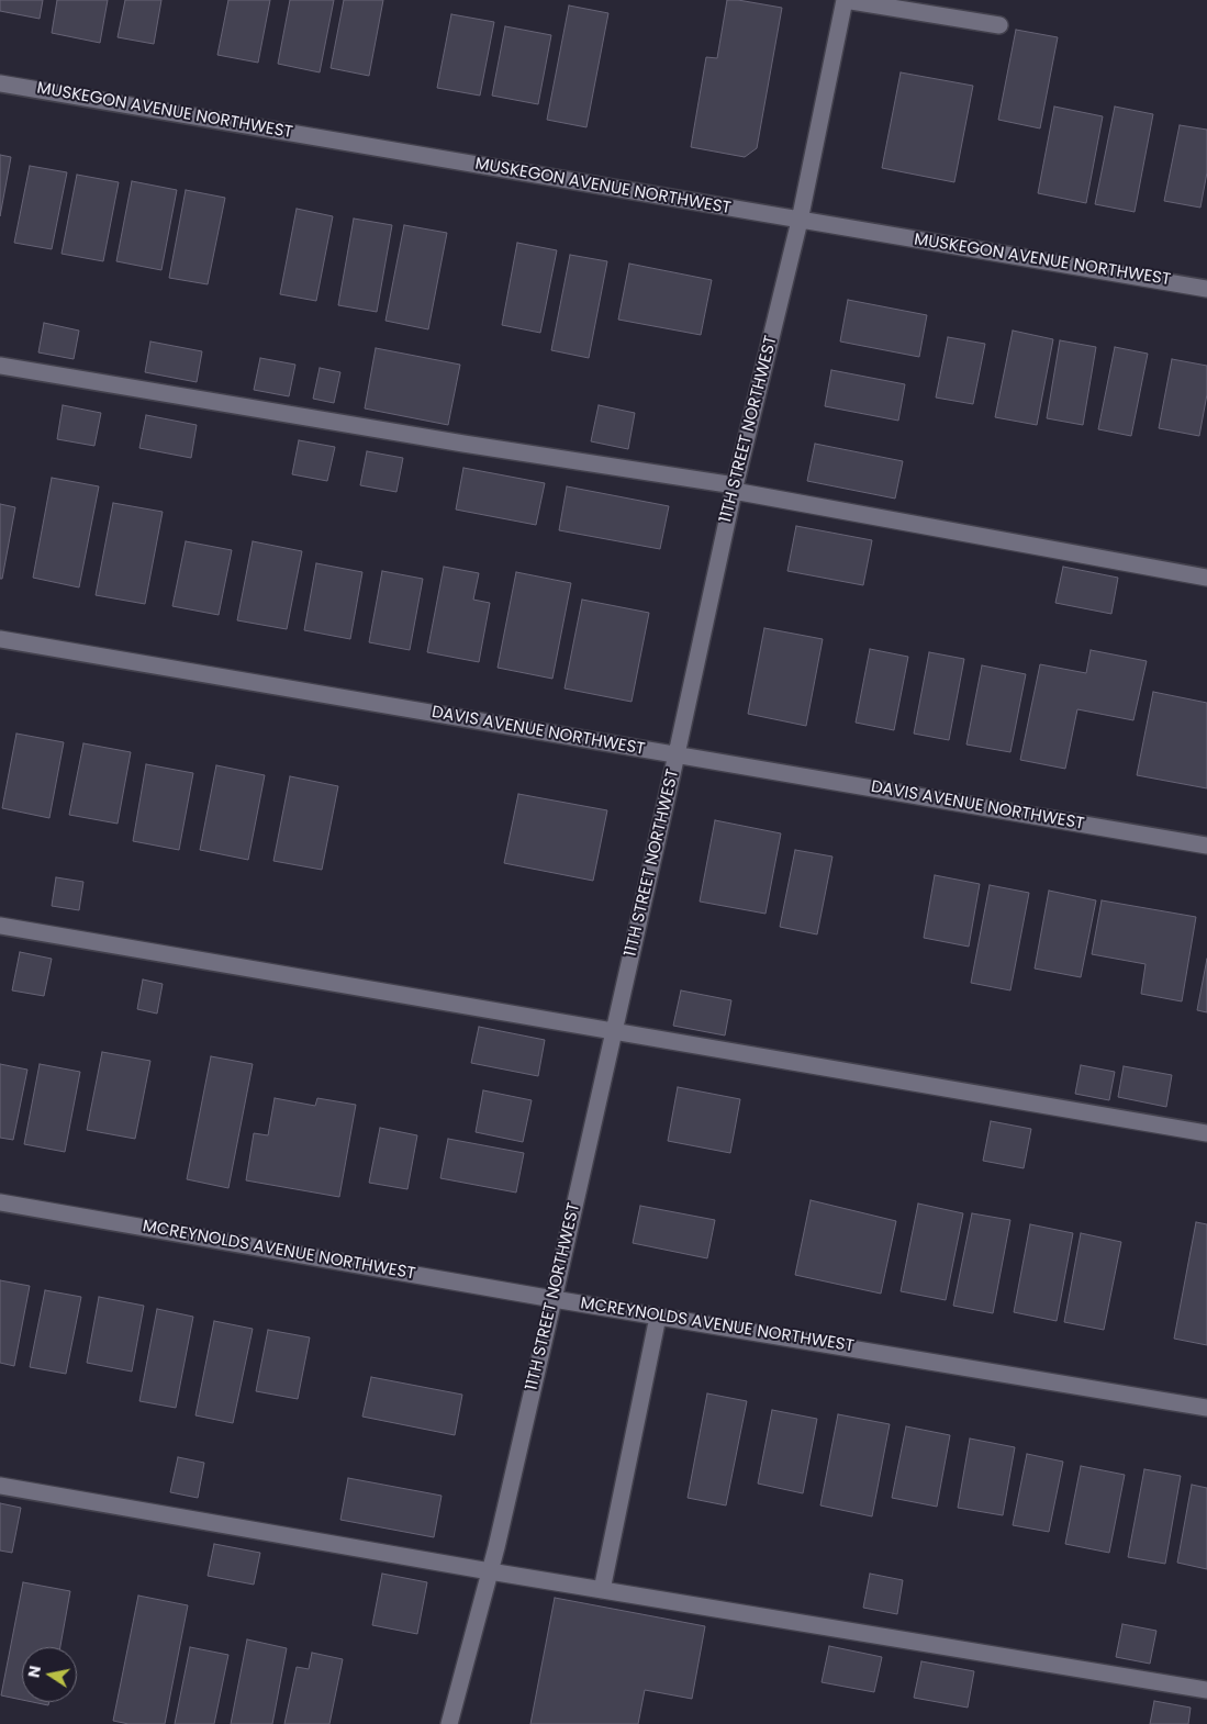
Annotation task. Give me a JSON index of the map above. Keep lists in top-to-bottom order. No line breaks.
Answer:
{"streets":{"street":["MUSKEGON AVENUE NORTHWEST","11TH STREET NORTHWEST","DAVIS AVENUE NORTHWEST","MCREYNOLDS AVENUE NORTHWEST"]},"crossings":[["MUSKEGON AVENUE NORTHWEST","11TH STREET NORTHWEST"],["11TH STREET NORTHWEST","DAVIS AVENUE NORTHWEST"],["11TH STREET NORTHWEST","MCREYNOLDS AVENUE NORTHWEST"]],"north":"left"}
